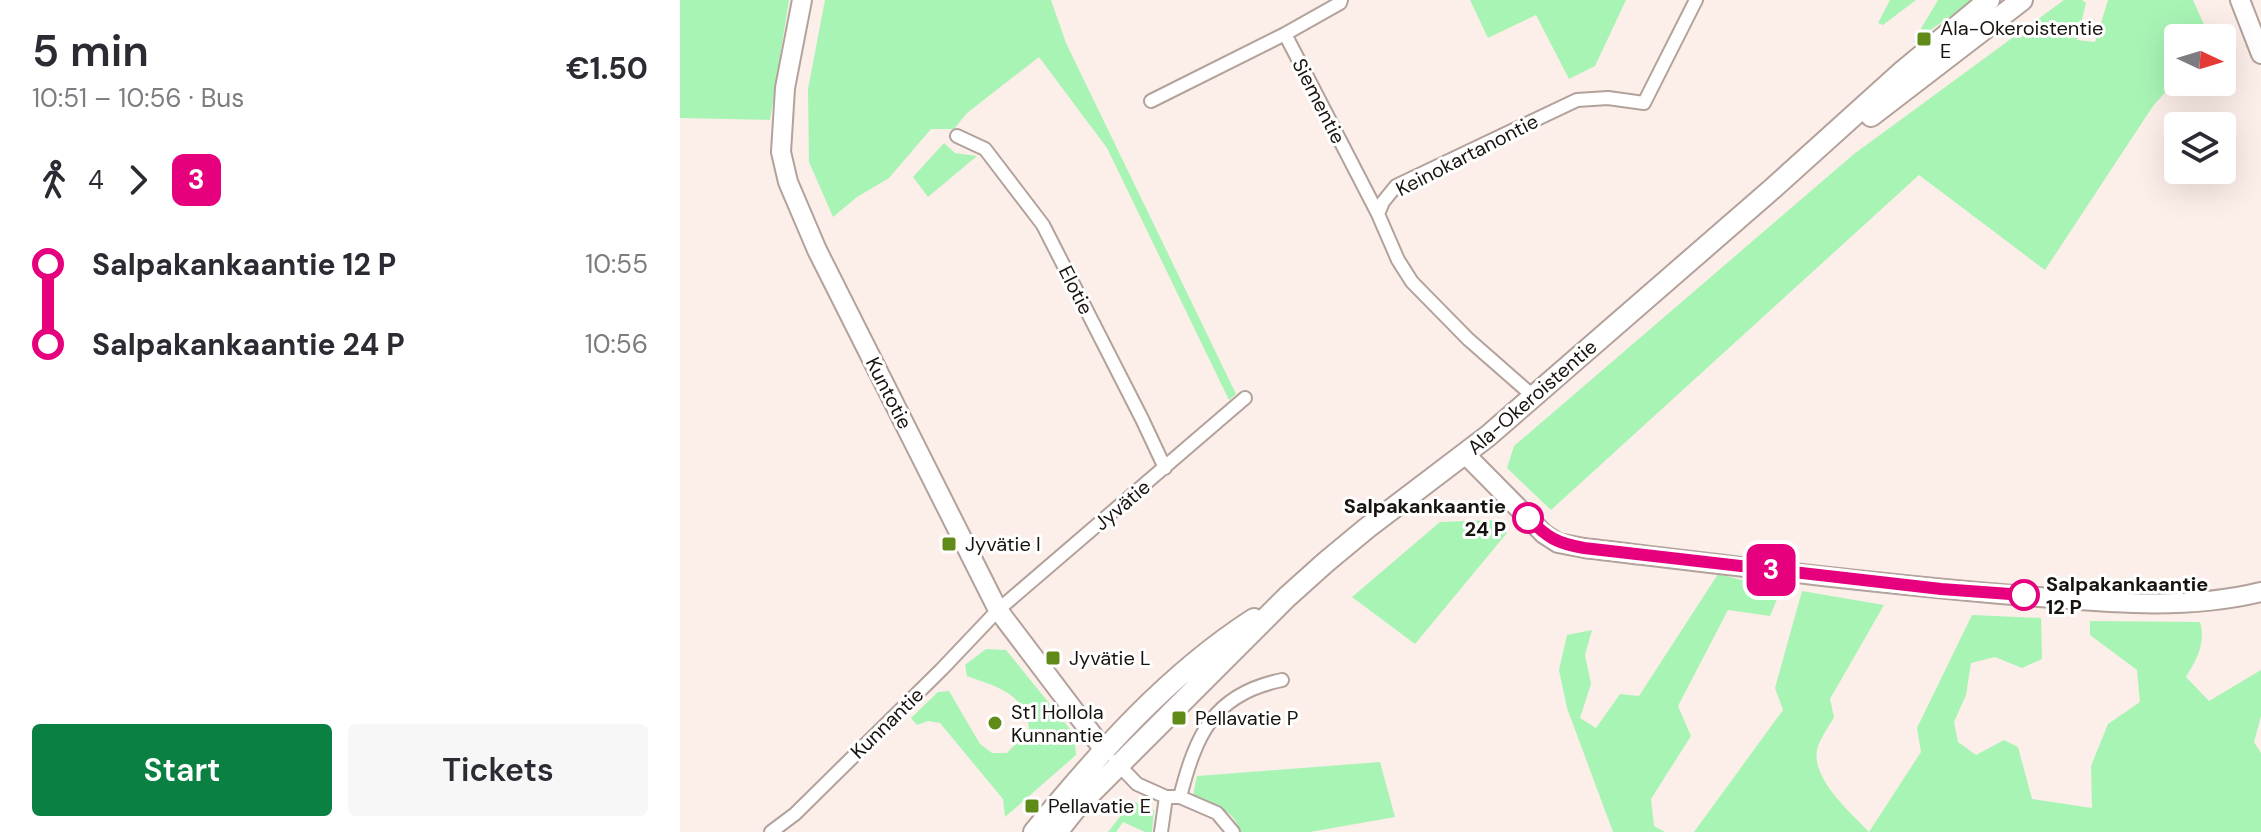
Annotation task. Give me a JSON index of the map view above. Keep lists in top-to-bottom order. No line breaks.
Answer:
{"streets":{"main road":["Ala-Okeroistentie"],"street":["Siementie","Keinokartanontie","Elotie","Kuntotie","Jyvätie","Kunnantie"]},"crossings":[["Siementie","Keinokartanontie"],["Keinokartanontie","Ala-Okeroistentie"],["Elotie","Jyvätie"],["Kuntotie","Ala-Okeroistentie"],["Kuntotie","Jyvätie"],["Kuntotie","Kunnantie"],["Jyvätie","Kunnantie"]],"places":{"transit":["Ala-Okeroistentie E","Jyvätie I","Jyvätie L","Pellavatie P","Pellavatie E"],"other":["Salpakankaantie 24 P","Salpakankaantie 12 P","St1 Hollola Kunnantie"]},"lines":["bus line 3"],"north":"right","page":{"heading":["5 min","10:51 – 10:56 · Bus","€1.50"],"on_map":"3","legs":["4","3"],"list":[{"name":"Salpakankaantie 12 P","value":"10:55"},{"name":"Salpakankaantie 24 P","value":"10:56"}],"buttons":["Start","Tickets"]}}
